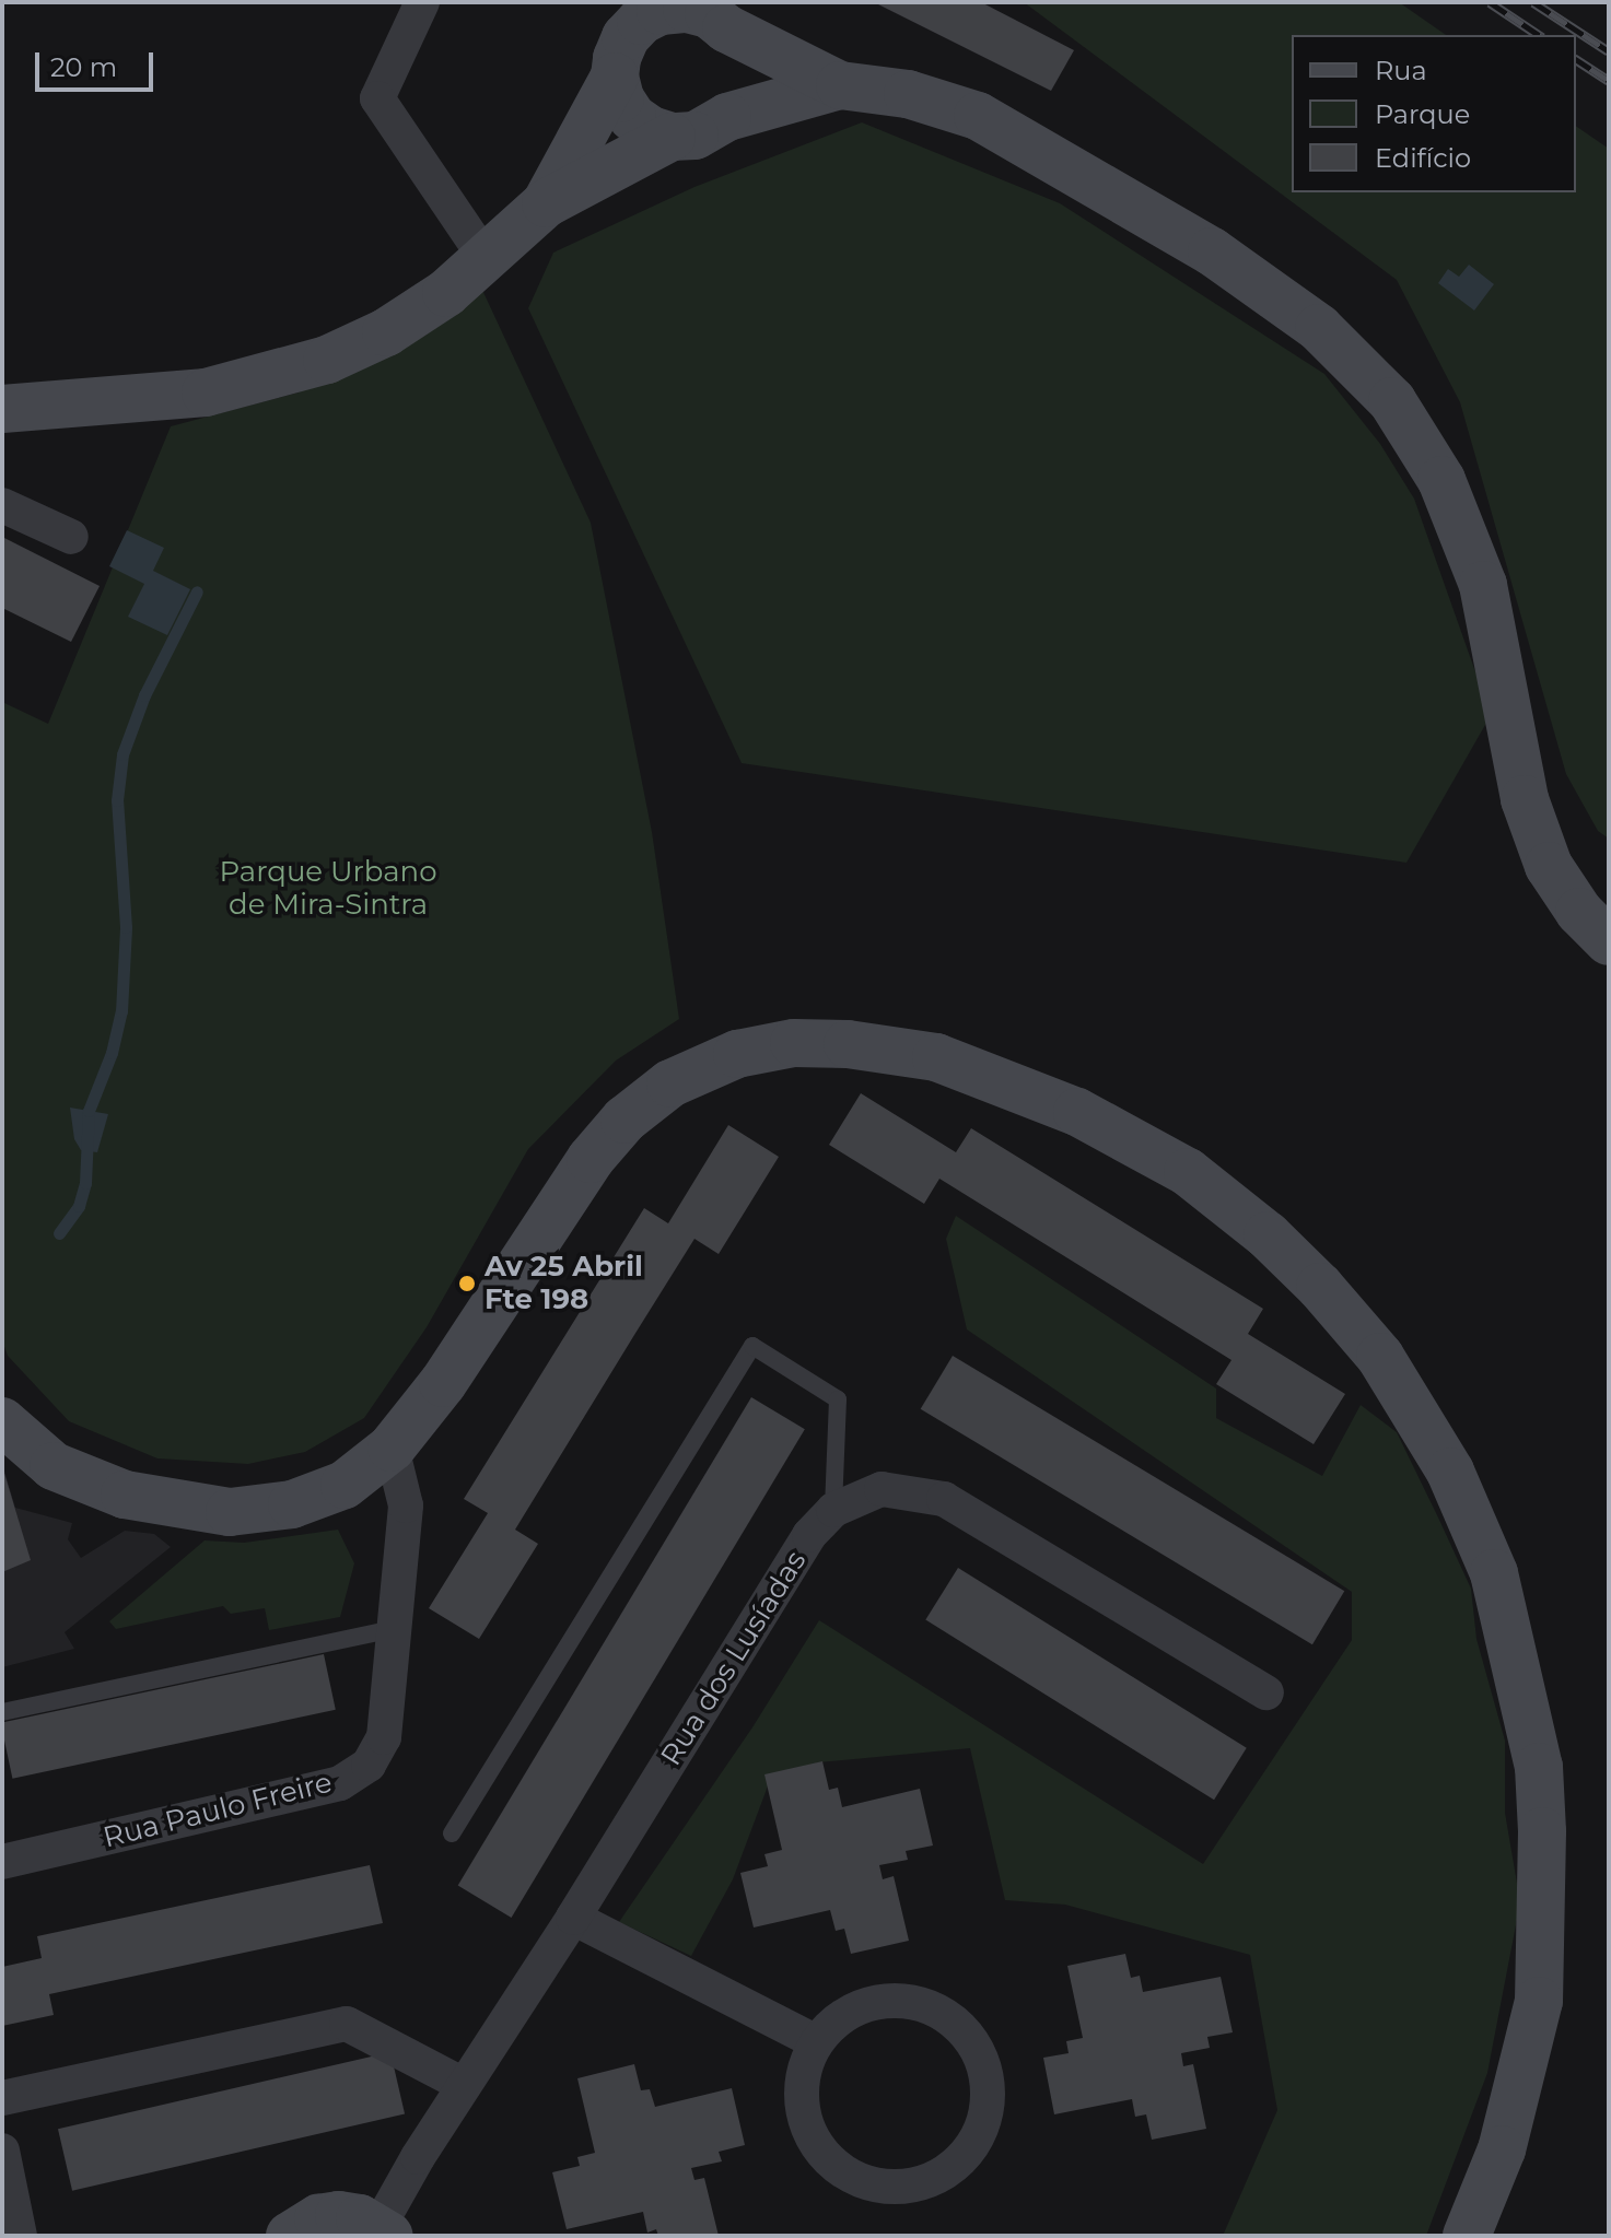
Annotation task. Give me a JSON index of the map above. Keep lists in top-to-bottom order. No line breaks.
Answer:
{"streets":{"street":["Rua dos Lusíadas","Rua Paulo Freire"]},"parks":["Parque Urbano de Mira-Sintra"],"places":["Av 25 Abril Fte 198"],"legend":["Rua","Parque","Edifício"],"scale_bar":"20 m"}
